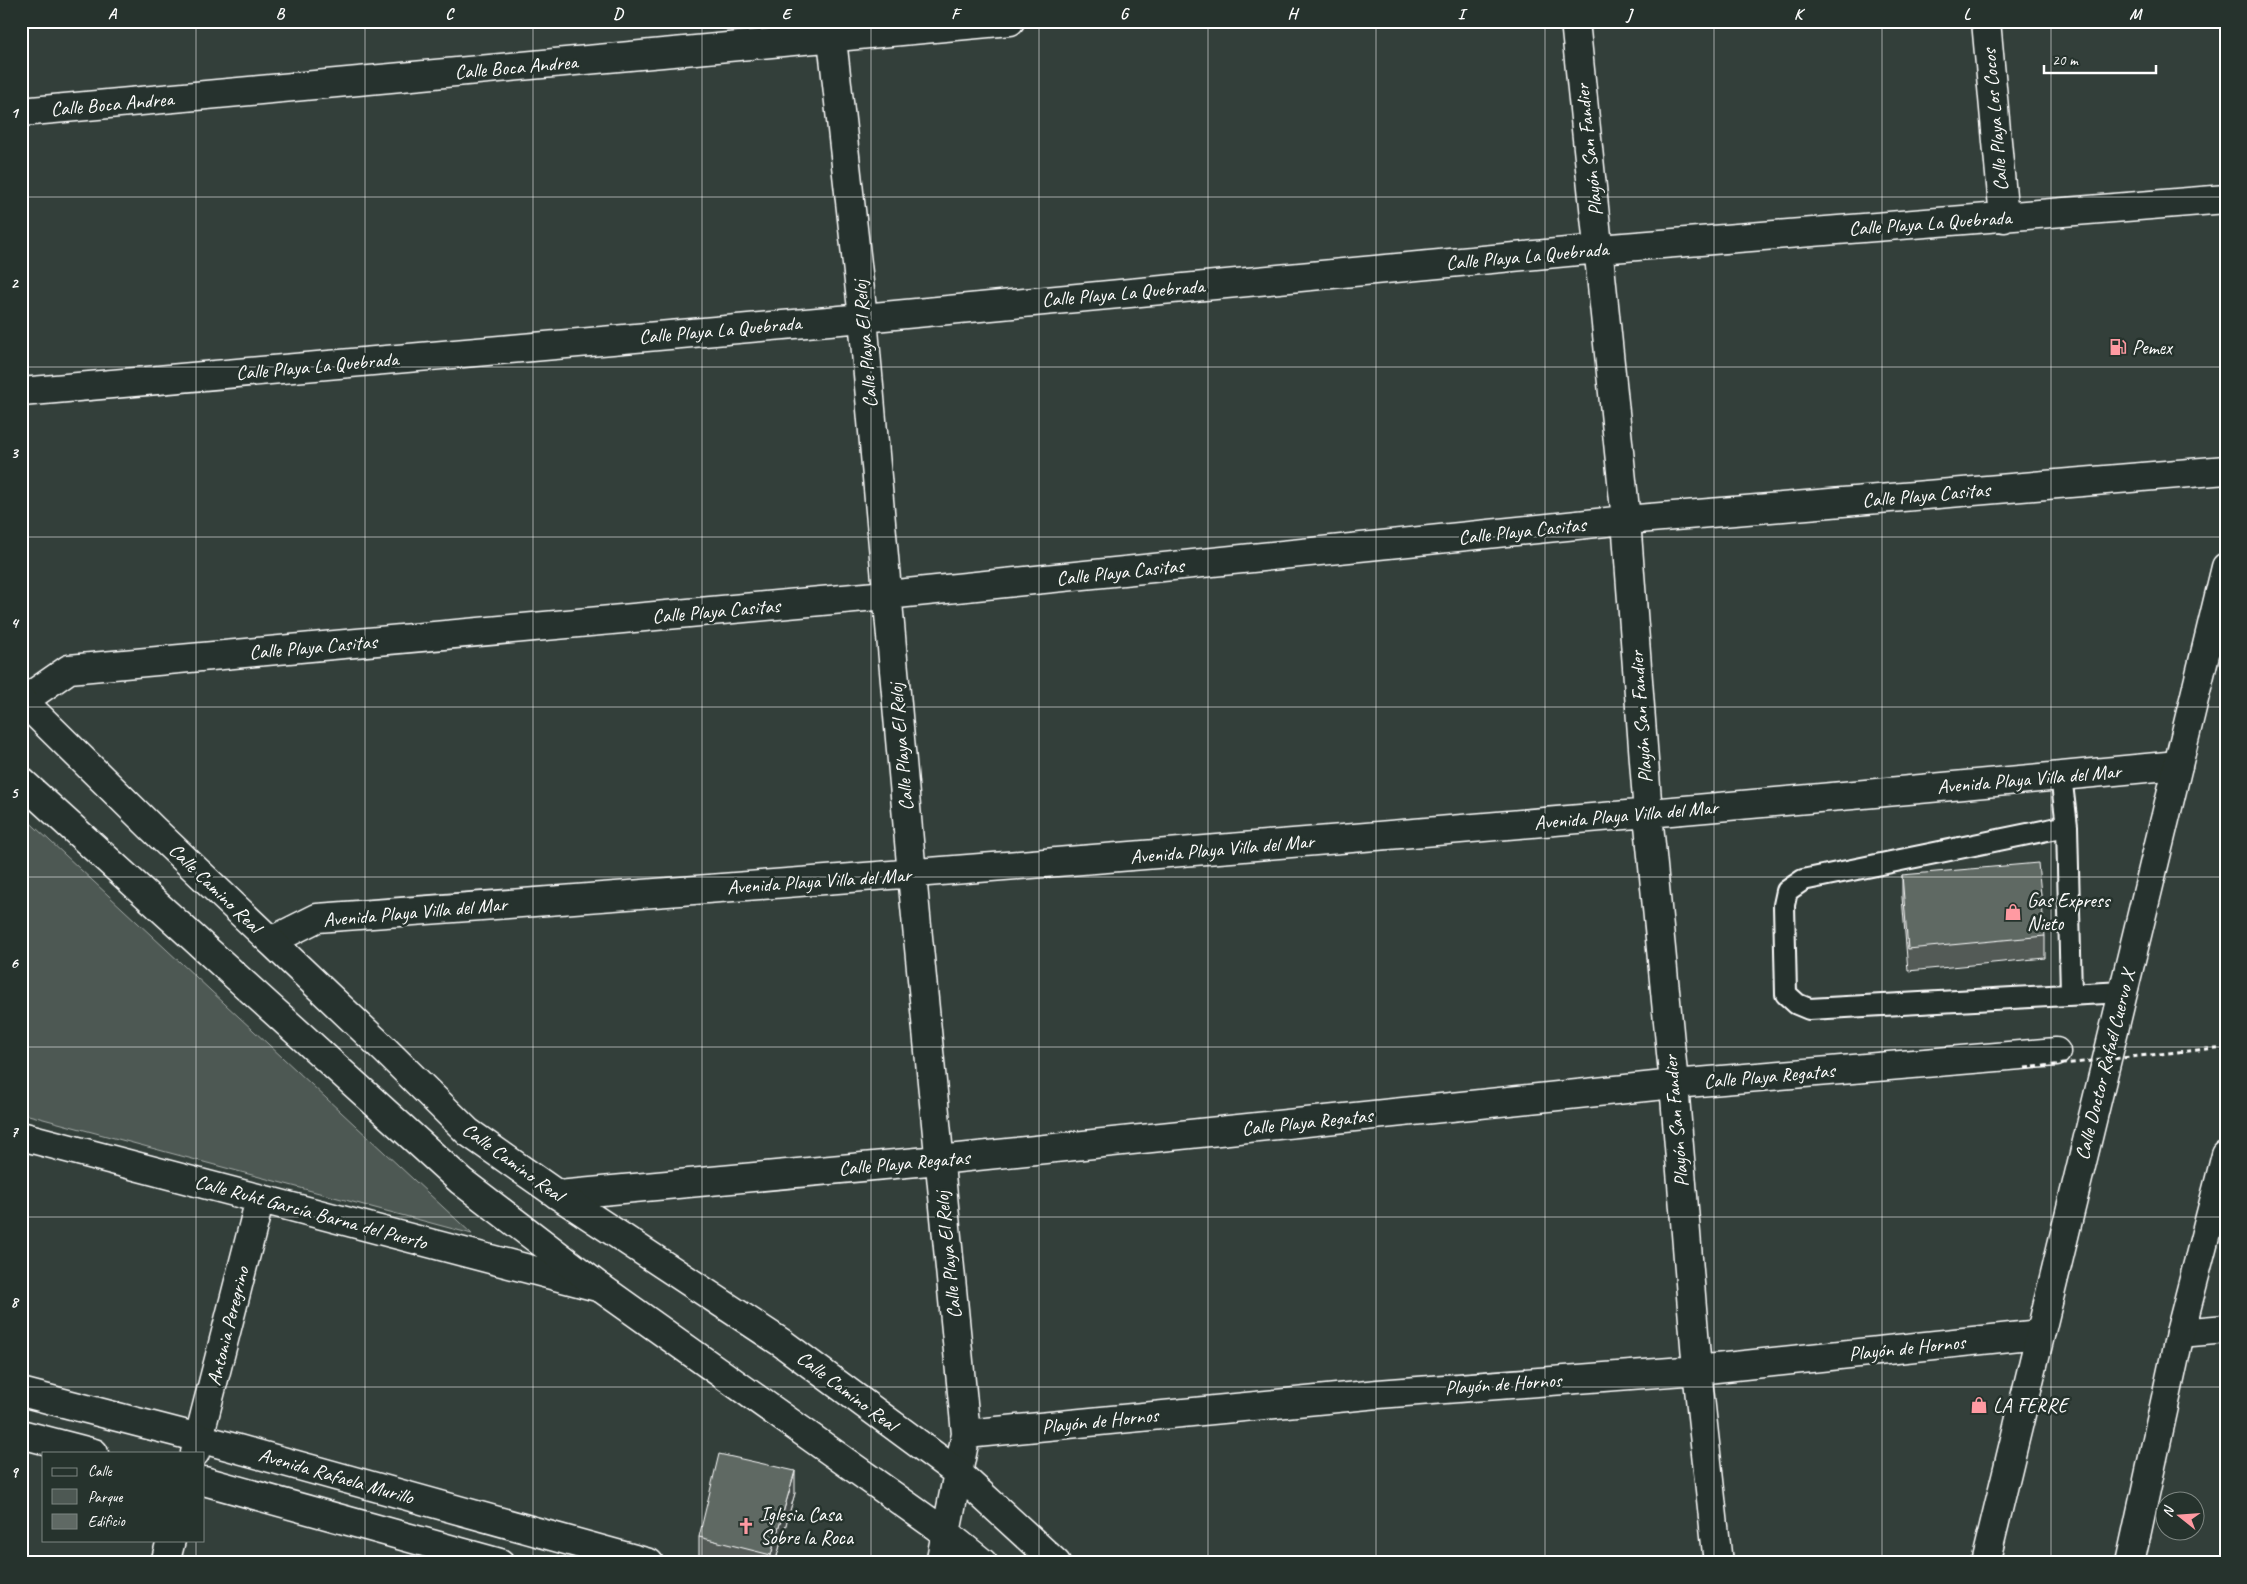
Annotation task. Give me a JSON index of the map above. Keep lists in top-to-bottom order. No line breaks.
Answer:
{"streets":{"street":["Calle Boca Andrea","Calle Playa Los Cocos","Playón San Fandier","Calle Playa La Quebrada","Calle Playa El Reloj","Calle Playa Casitas","Avenida Playa Villa del Mar","Calle Camino Real","Calle Doctor Rafaél Cuervo X","Calle Playa Regatas","Calle Ruht García Barna del Puerto","Antonia Peregrino","Playón de Hornos","Avenida Rafaela Murillo"]},"crossings":[["Calle Boca Andrea","Calle Playa El Reloj"],["Calle Playa Los Cocos","Calle Playa La Quebrada"],["Playón San Fandier","Calle Playa La Quebrada"],["Playón San Fandier","Calle Playa Casitas"],["Playón San Fandier","Avenida Playa Villa del Mar"],["Playón San Fandier","Calle Playa Regatas"],["Playón San Fandier","Playón de Hornos"],["Calle Playa La Quebrada","Calle Playa El Reloj"],["Calle Playa El Reloj","Calle Playa Casitas"],["Calle Playa El Reloj","Avenida Playa Villa del Mar"],["Calle Playa El Reloj","Calle Camino Real"],["Calle Playa El Reloj","Calle Playa Regatas"],["Calle Playa El Reloj","Playón de Hornos"],["Calle Playa Casitas","Calle Camino Real"],["Avenida Playa Villa del Mar","Calle Camino Real"],["Avenida Playa Villa del Mar","Calle Doctor Rafaél Cuervo X"],["Calle Camino Real","Calle Playa Regatas"],["Calle Doctor Rafaél Cuervo X","Playón de Hornos"],["Calle Ruht García Barna del Puerto","Antonia Peregrino"],["Antonia Peregrino","Avenida Rafaela Murillo"]],"places":{"fuel station":["Pemex"],"shop":["Gas Express Nieto","LA FERRE"],"church":["Iglesia Casa Sobre la Roca"]},"legend":["Calle","Parque","Edificio"],"scale_bar":"20 m","north":"left","grid":{"columns":["A","B","C","D","E","F","G","H","I","J","K","L","M"],"rows":["1","2","3","4","5","6","7","8","9"]}}
